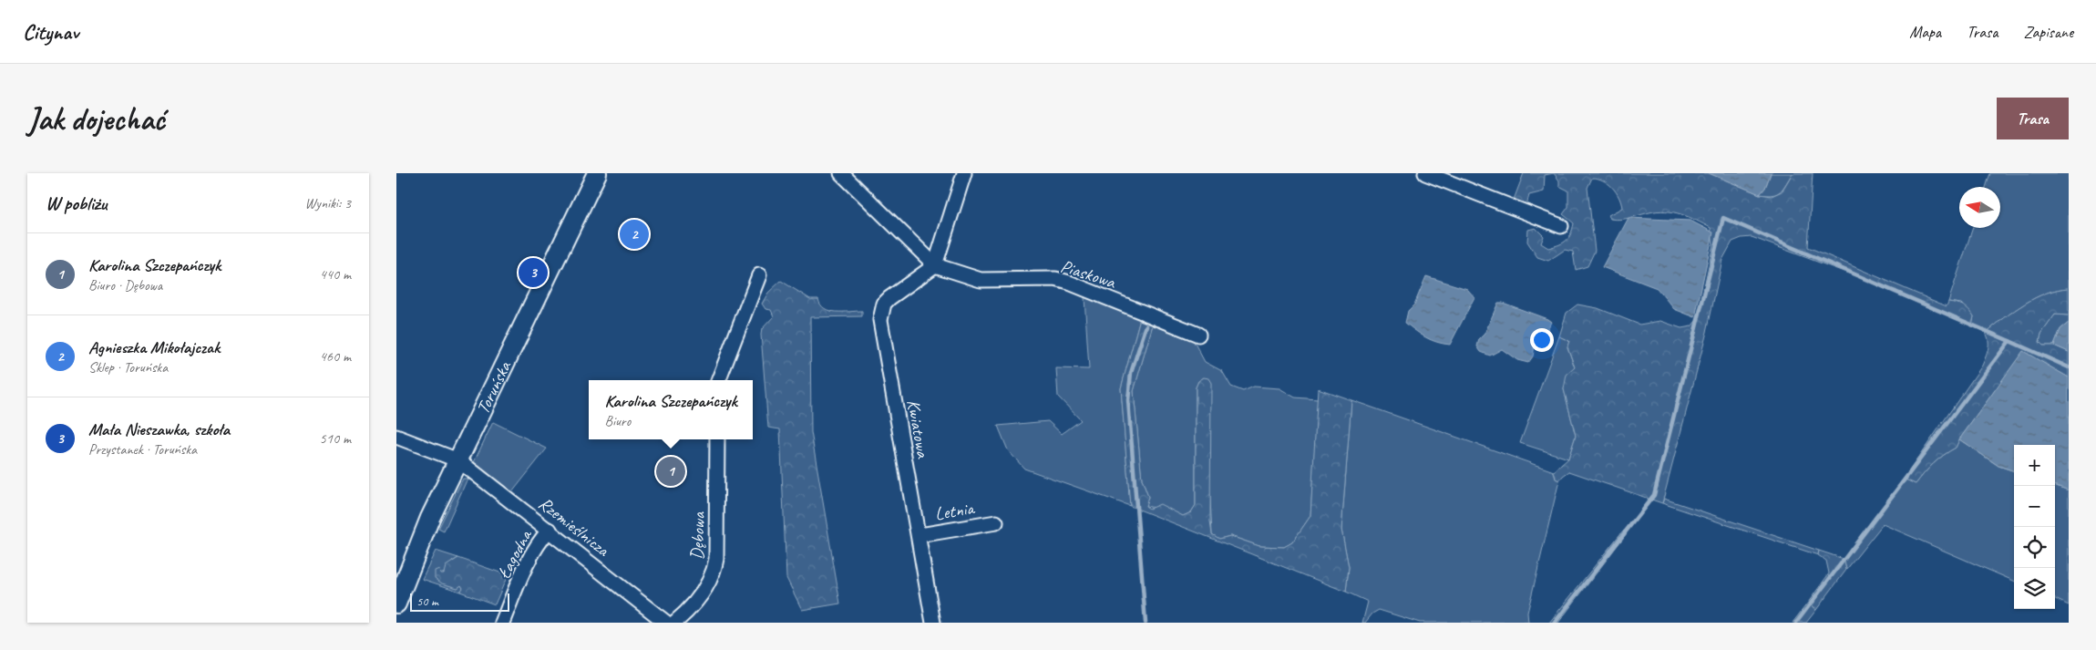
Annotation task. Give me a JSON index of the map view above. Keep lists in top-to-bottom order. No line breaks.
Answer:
{"streets":{"main road":["Toruńska"],"street":["Piaskowa","Kwiatowa","Letnia","Rzemieślnicza","Dębowa","Łagodna"]},"crossings":[["Piaskowa","Kwiatowa"],["Toruńska","Rzemieślnicza"],["Kwiatowa","Letnia"],["Rzemieślnicza","Dębowa"],["Rzemieślnicza","Łagodna"]],"scale_bar":"50 m","north":"left","page":{"header":"Citynav","nav":["Mapa","Trasa","Zapisane"],"buttons":"Trasa","title":"Jak dojechać","heading":["W pobliżu","Wyniki: 3"],"pins":["2","3","1"],"list":[{"mark":"1","name":"Karolina Szczepańczyk","note":"Biuro · Dębowa","value":"440 m"},{"mark":"2","name":"Agnieszka Mikołajczak","note":"Sklep · Toruńska","value":"460 m"},{"mark":"3","name":"Mała Nieszawka, szkoła","note":"Przystanek · Toruńska","value":"510 m"}],"popup":["Karolina Szczepańczyk","Biuro"],"map_buttons":["+","−"],"scale":"50 m"}}
